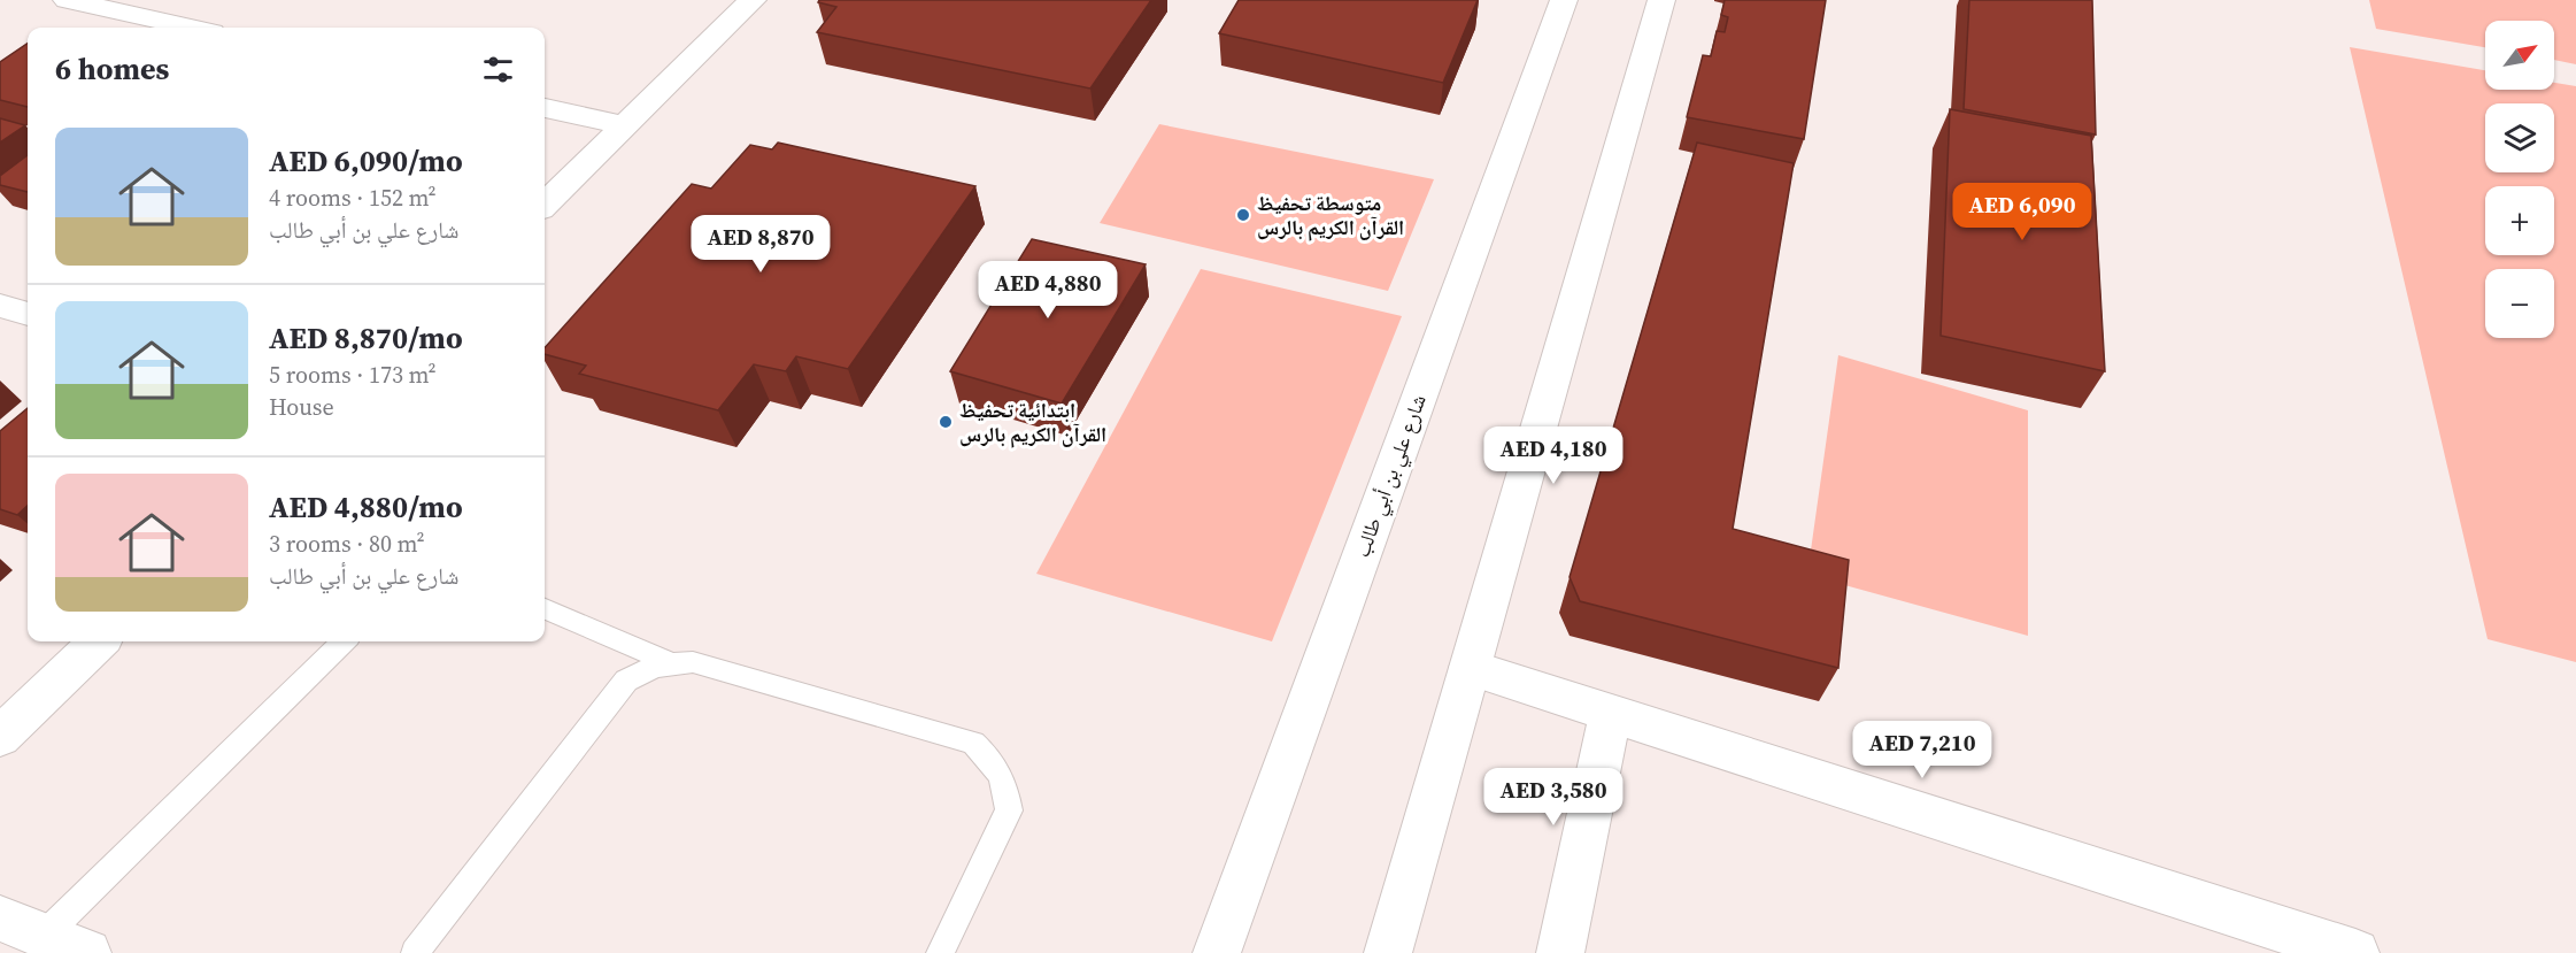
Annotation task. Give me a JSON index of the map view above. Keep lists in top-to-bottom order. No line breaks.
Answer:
{"streets":{"street":["شارع علي بن أبي طالب"]},"places":["متوسطة تحفيظ القرآن الكريم بالرس","ابتدائية تحفيظ القرآن الكريم بالرس"],"north":"top right","page":{"map_buttons":["+","−"],"heading":"6 homes","list":[{"name":"AED 6,090/mo","note":"4 rooms · 152 m² · شارع علي بن أبي طالب"},{"name":"AED 8,870/mo","note":"5 rooms · 173 m² · House"},{"name":"AED 4,880/mo","note":"3 rooms · 80 m² · شارع علي بن أبي طالب"}],"price":["AED 6,090","AED 8,870","AED 4,880","AED 4,180","AED 7,210","AED 3,580"]}}
